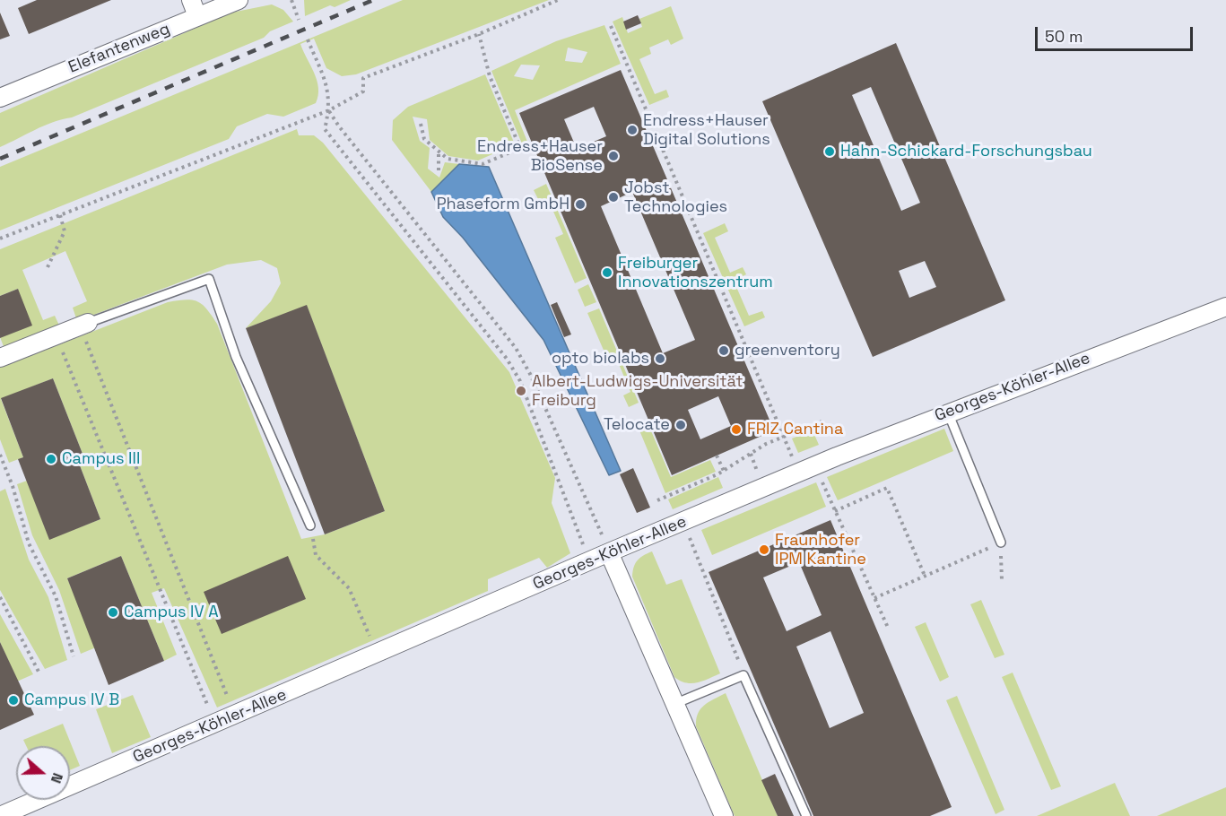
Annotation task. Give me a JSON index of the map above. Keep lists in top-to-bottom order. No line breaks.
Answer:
{"streets":{"street":["Elefantenweg","Georges-Köhler-Allee"]},"places":["Endress+Hauser Digital Solutions","Hahn-Schickard-Forschungsbau","Endress+Hauser BioSense","Jobst Technologies","Phaseform GmbH","Freiburger Innovationszentrum","greenventory","opto biolabs","Albert-Ludwigs-Universität Freiburg","Telocate","FRIZ Cantina","Campus III","Fraunhofer IPM Kantine","Campus IV A","Campus IV B"],"scale_bar":"50 m","north":"right"}
